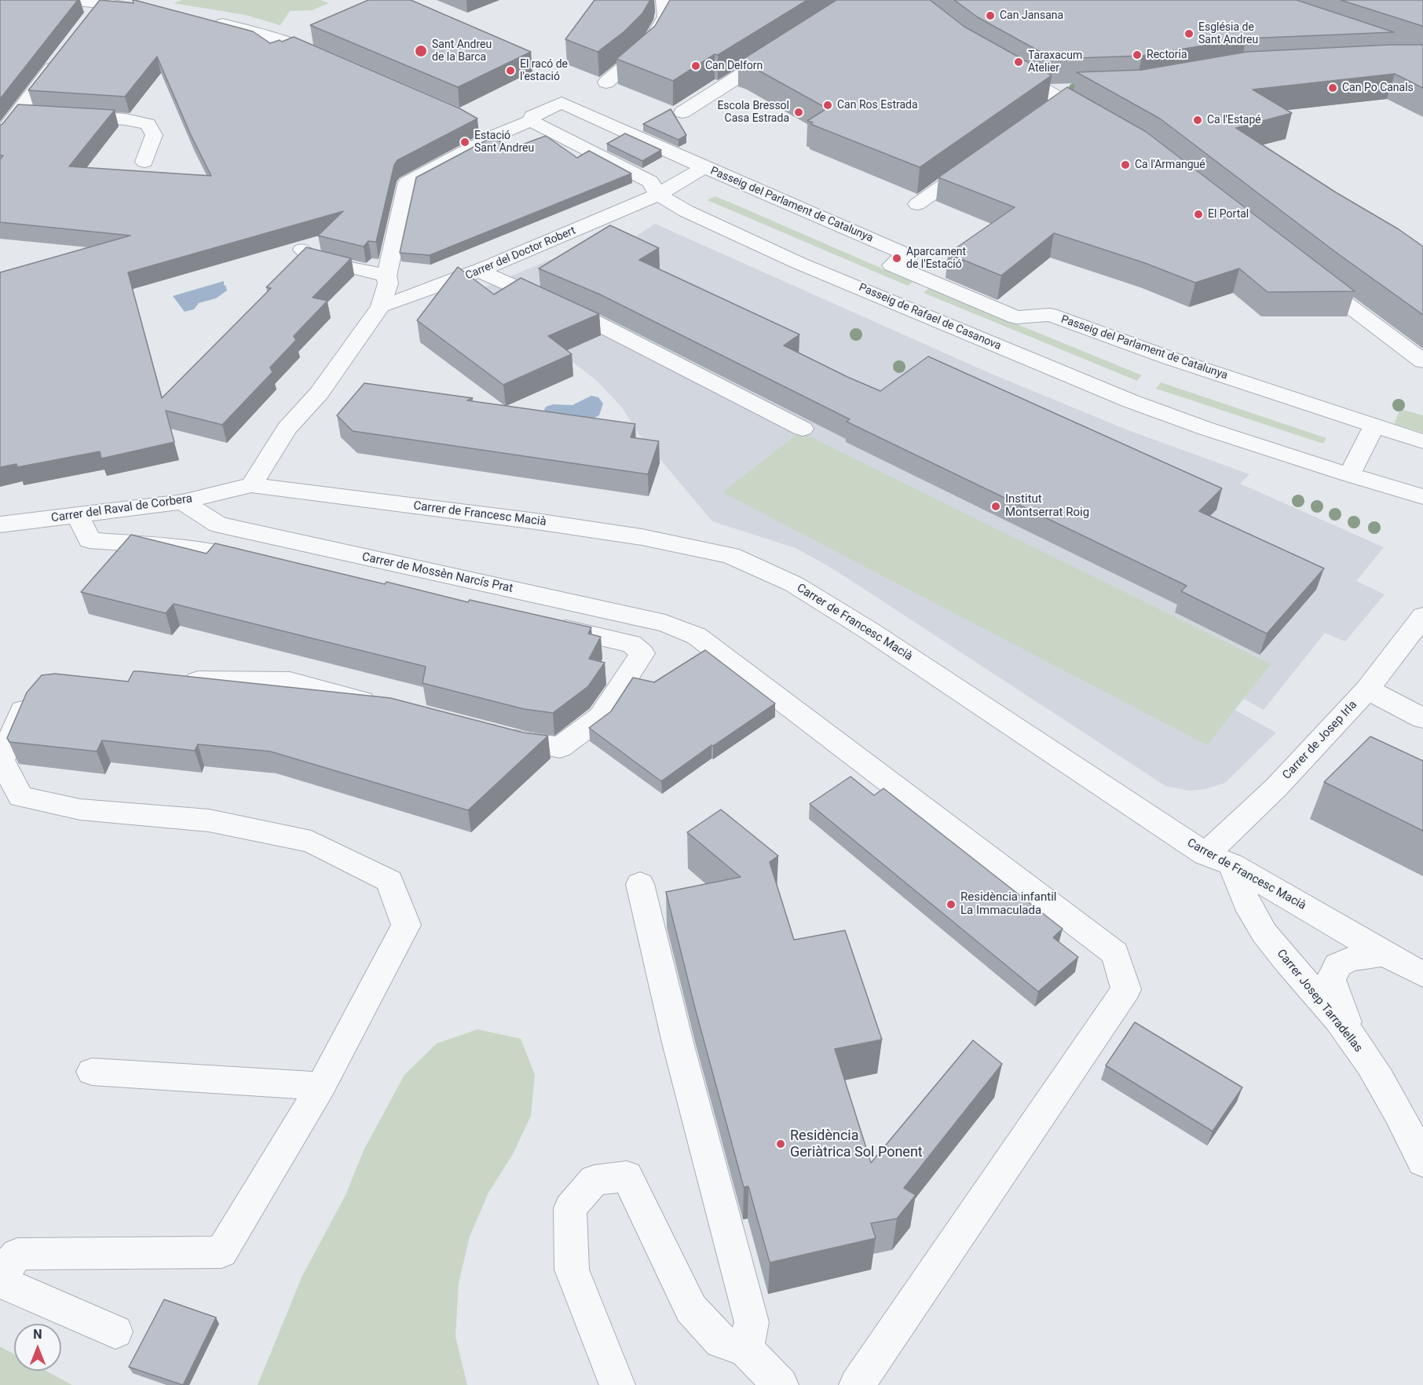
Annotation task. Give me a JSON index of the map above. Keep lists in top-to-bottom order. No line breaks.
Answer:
{"streets":{"street":["Passeig del Parlament de Catalunya","Carrer del Doctor Robert","Passeig de Rafael de Casanova","Carrer del Raval de Corbera","Carrer de Francesc Macià","Carrer de Mossèn Narcís Prat","Carrer de Josep Irla","Carrer Josep Tarradellas"]},"crossings":[["Passeig del Parlament de Catalunya","Carrer del Doctor Robert"],["Passeig del Parlament de Catalunya","Passeig de Rafael de Casanova"],["Carrer del Doctor Robert","Passeig de Rafael de Casanova"],["Carrer del Raval de Corbera","Carrer de Francesc Macià"],["Carrer del Raval de Corbera","Carrer de Mossèn Narcís Prat"],["Carrer de Francesc Macià","Carrer de Josep Irla"],["Carrer de Francesc Macià","Carrer Josep Tarradellas"],["Carrer de Josep Irla","Carrer Josep Tarradellas"]],"places":["Can Jansana","Església de Sant Andreu","Sant Andreu de la Barca","Rectoria","Taraxacum Atelier","Can Delforn","El racó de l'estació","Can Po Canals","Can Ros Estrada","Escola Bressol Casa Estrada","Ca l'Estapé","Estació Sant Andreu","Ca l'Armangué","El Portal","Aparcament de l'Estació","Institut Montserrat Roig","Residència infantil La Immaculada","Residència Geriàtrica Sol Ponent"],"north":"top"}
